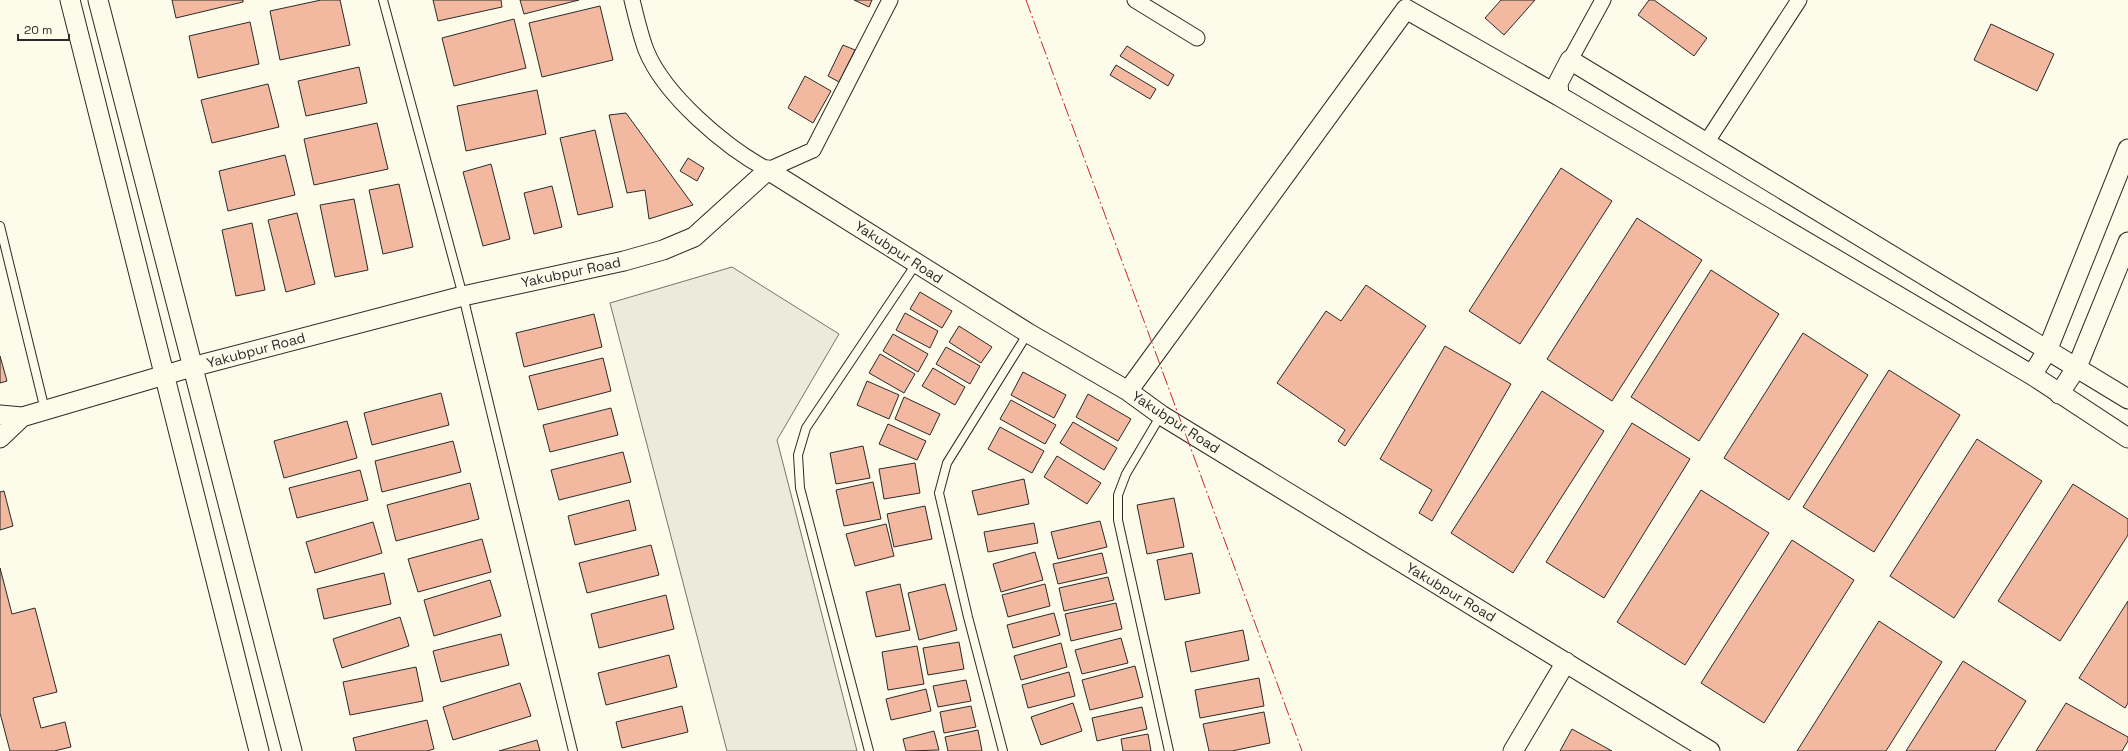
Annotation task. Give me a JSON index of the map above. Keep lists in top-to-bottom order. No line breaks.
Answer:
{"streets":{"street":["Yakubpur Road"]},"scale_bar":"20 m"}
